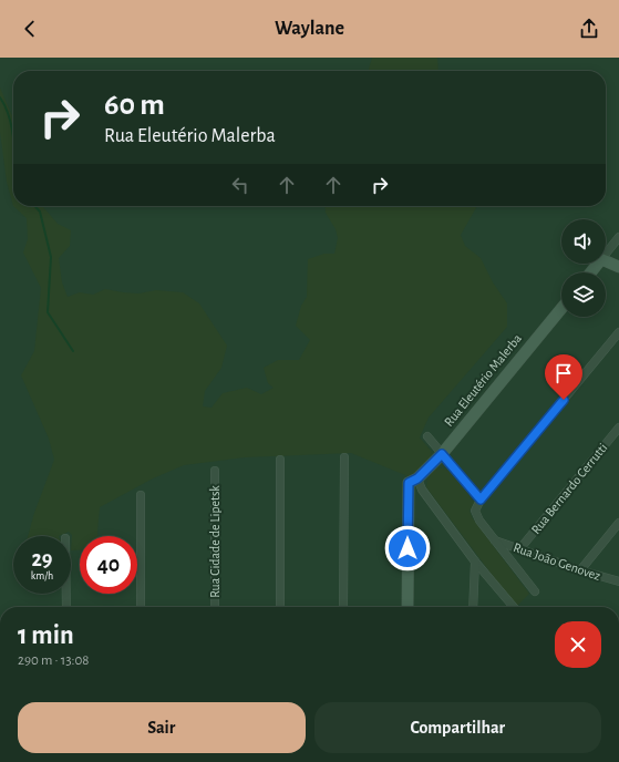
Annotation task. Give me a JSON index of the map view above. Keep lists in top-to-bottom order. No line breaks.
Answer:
{"streets":{"street":["Rua Eleutério Malerba","Rua Bernardo Cerrutti","Rua Cidade de Lipetsk","Rua João Genovez"]},"crossings":[["Rua Bernardo Cerrutti","Rua João Genovez"]],"page":{"header":"Waylane","turn":["60 m","Rua Eleutério Malerba"],"speed":"29 km/h","limit":"40","heading":["1 min","290 m · 13:08"],"buttons":["Sair","Compartilhar"]}}
